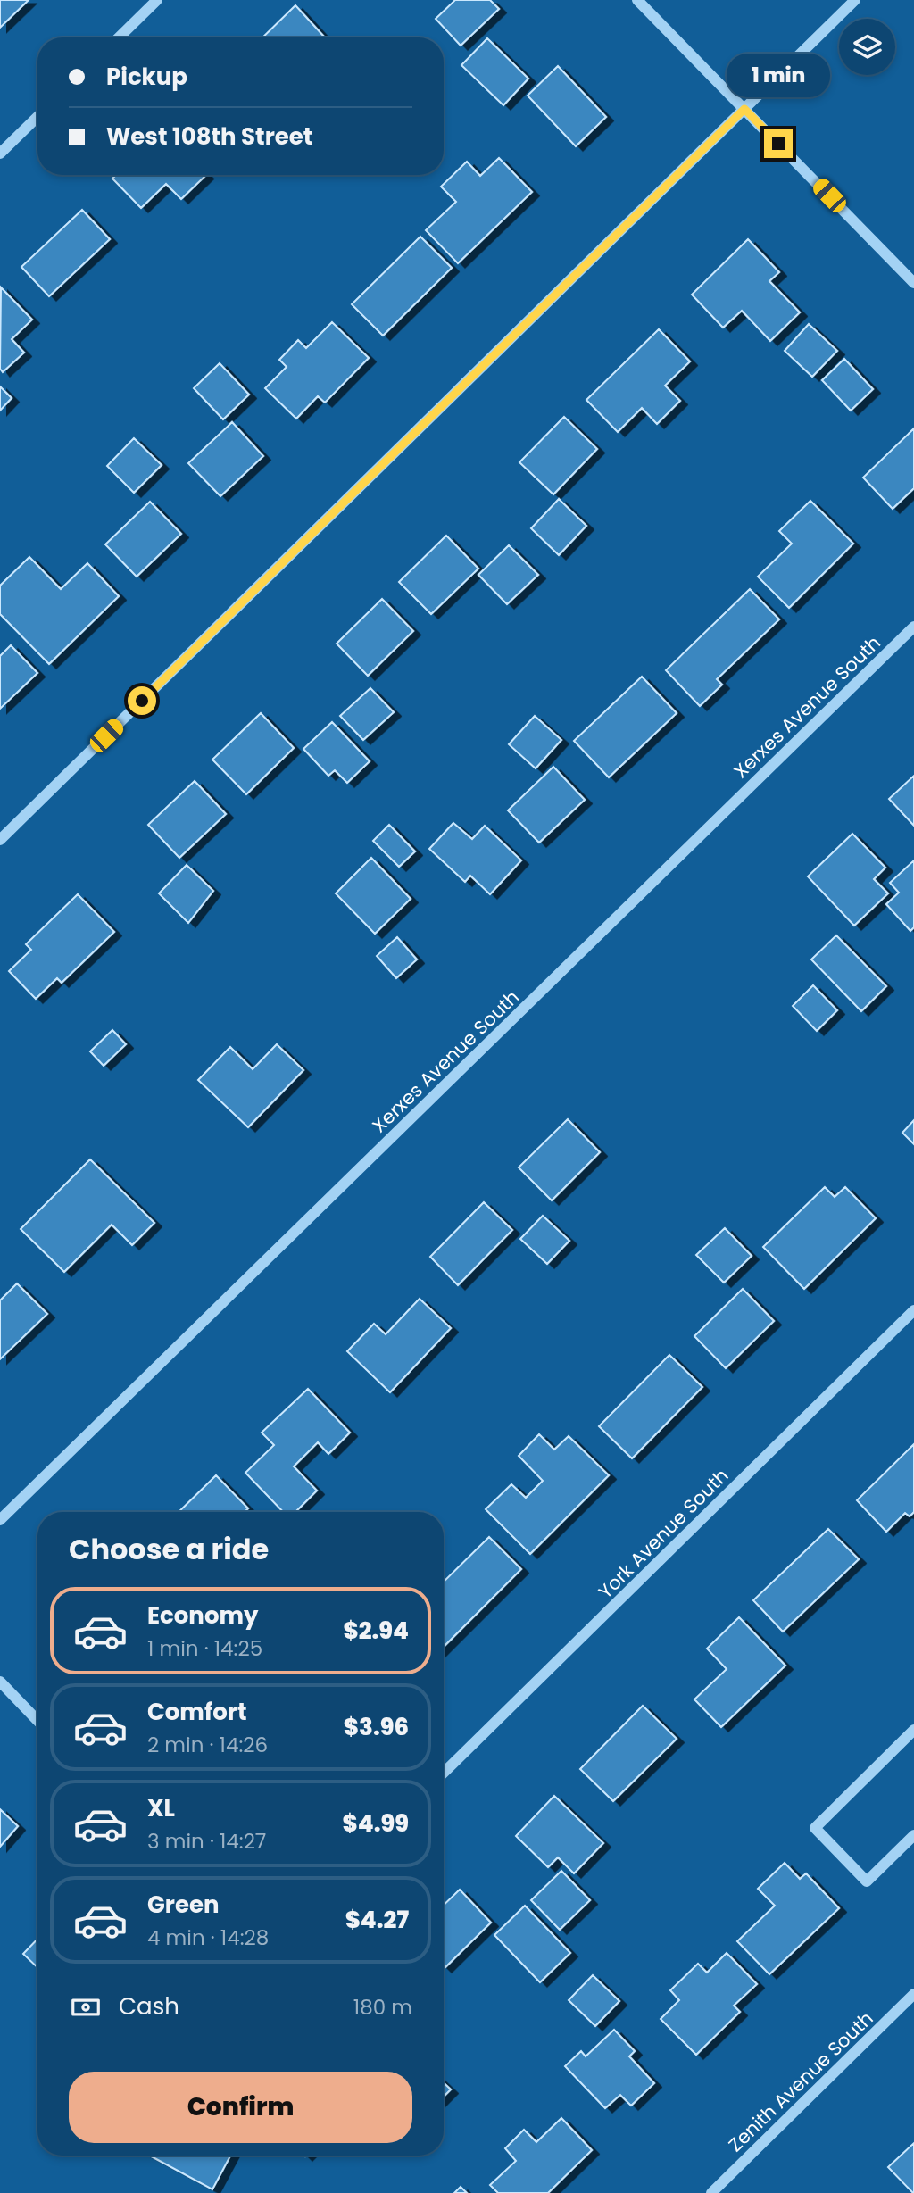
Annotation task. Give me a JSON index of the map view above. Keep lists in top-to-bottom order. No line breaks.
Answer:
{"streets":{"street":["Xerxes Avenue South","York Avenue South","Zenith Avenue South"]},"page":{"banner":["Pickup","West 108th Street"],"bubble":"1 min","heading":"Choose a ride","list":[{"name":"Economy","note":"1 min · 14:25","value":"$2.94"},{"name":"Comfort","note":"2 min · 14:26","value":"$3.96"},{"name":"XL","note":"3 min · 14:27","value":"$4.99"},{"name":"Green","note":"4 min · 14:28","value":"$4.27"}],"pay":["Cash","180 m"],"buttons":"Confirm"}}
